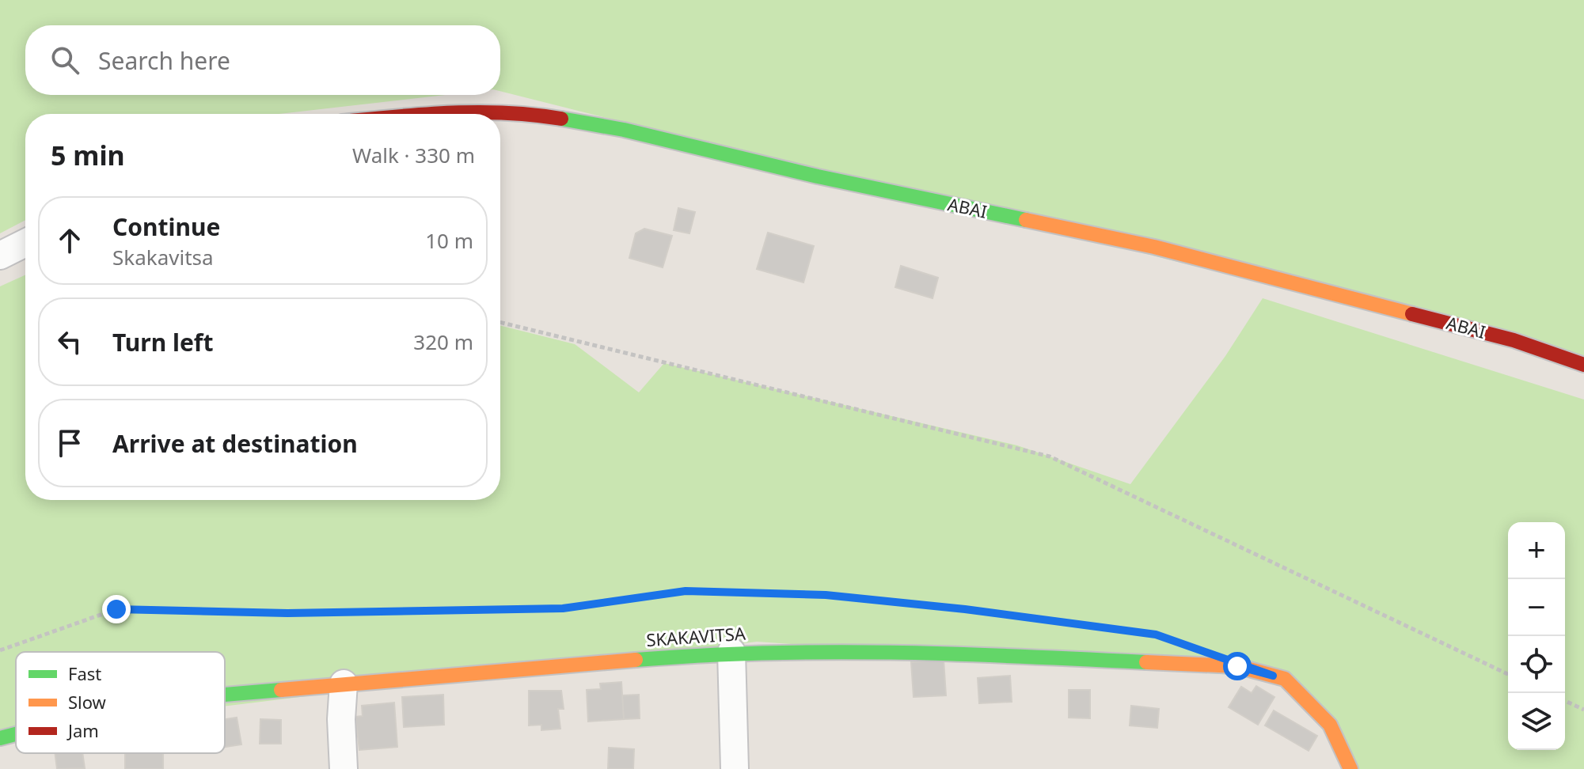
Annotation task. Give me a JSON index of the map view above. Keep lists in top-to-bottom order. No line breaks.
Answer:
{"streets":{"street":["ABAI","SKAKAVITSA"]},"legend":["Fast","Slow","Jam"],"page":{"search":"Search here","heading":["5 min","Walk · 330 m"],"list":[["Continue","Skakavitsa","10 m"],["Turn left","320 m"],"Arrive at destination"],"map_buttons":["+","−"]}}
